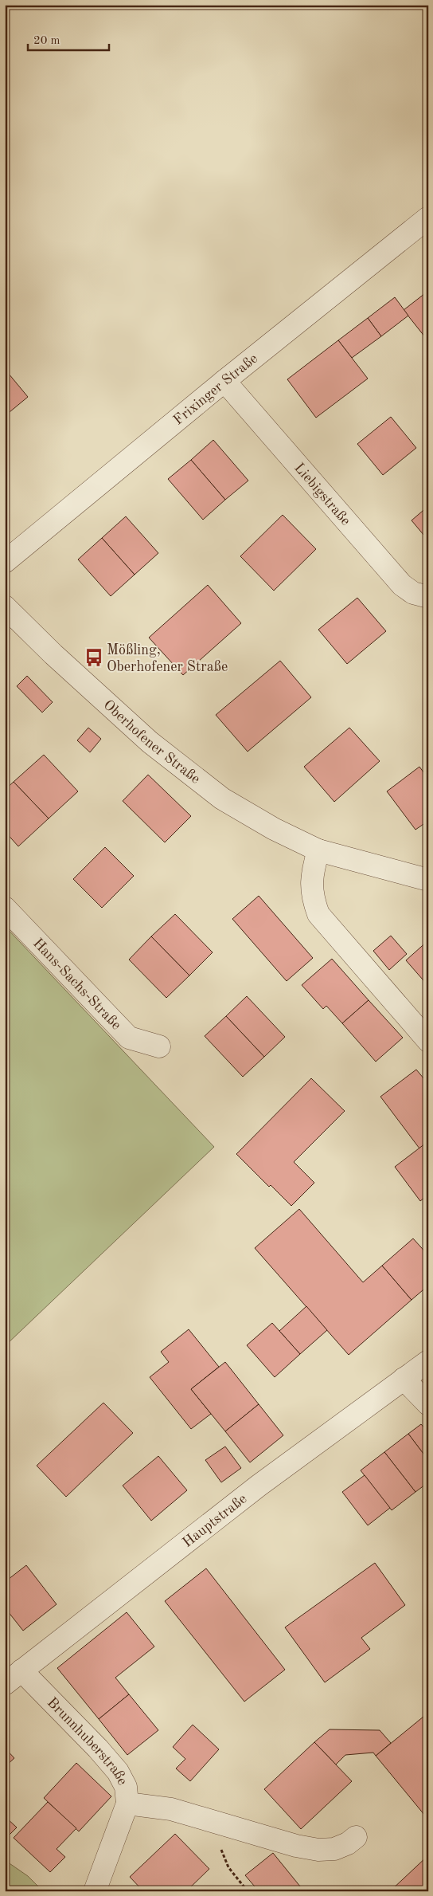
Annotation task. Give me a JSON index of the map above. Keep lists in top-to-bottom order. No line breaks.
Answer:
{"streets":{"street":["Frixinger Straße","Liebigstraße","Oberhofener Straße","Hans-Sachs-Straße","Hauptstraße","Brunnhuberstraße"]},"crossings":[["Frixinger Straße","Liebigstraße"],["Hauptstraße","Brunnhuberstraße"]],"places":{"bus stop":["Mößling, Oberhofener Straße"]},"scale_bar":"20 m"}
